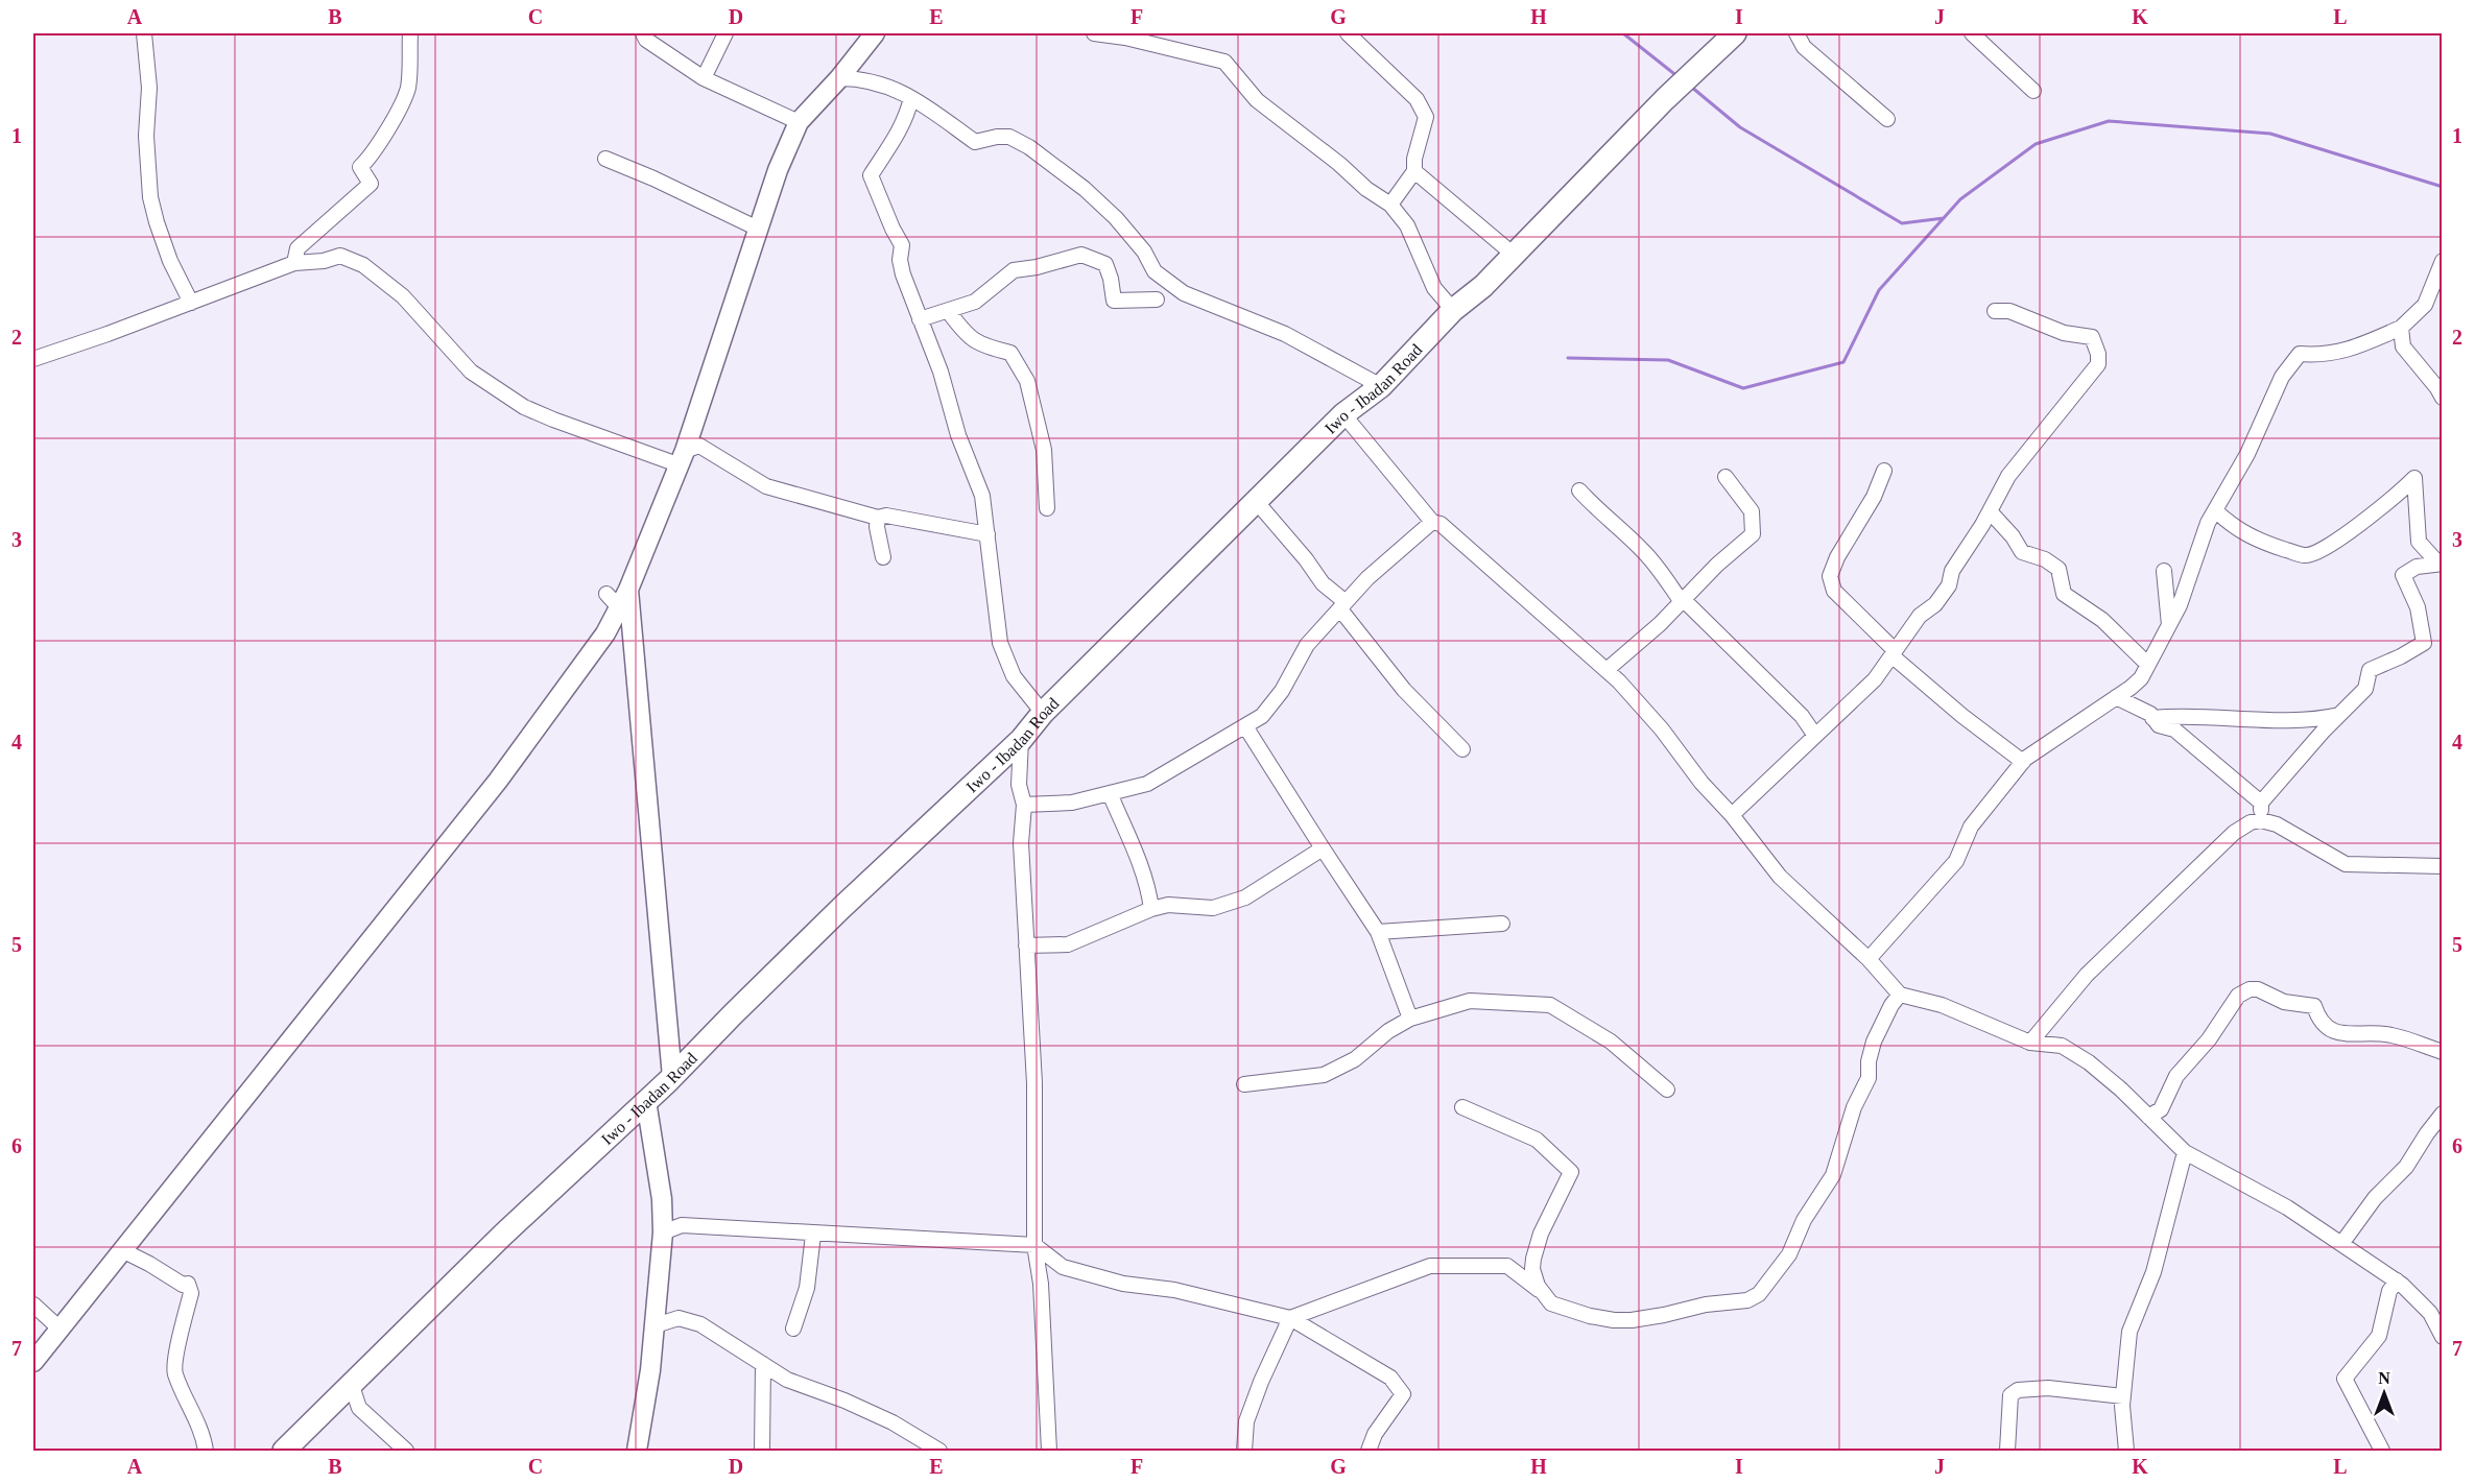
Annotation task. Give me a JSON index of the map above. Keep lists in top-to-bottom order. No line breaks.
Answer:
{"streets":{"main road":["Iwo - Ibadan Road"]},"north":"top","grid":{"columns":["A","B","C","D","E","F","G","H","I","J","K","L"],"rows":["1","2","3","4","5","6","7"]}}
